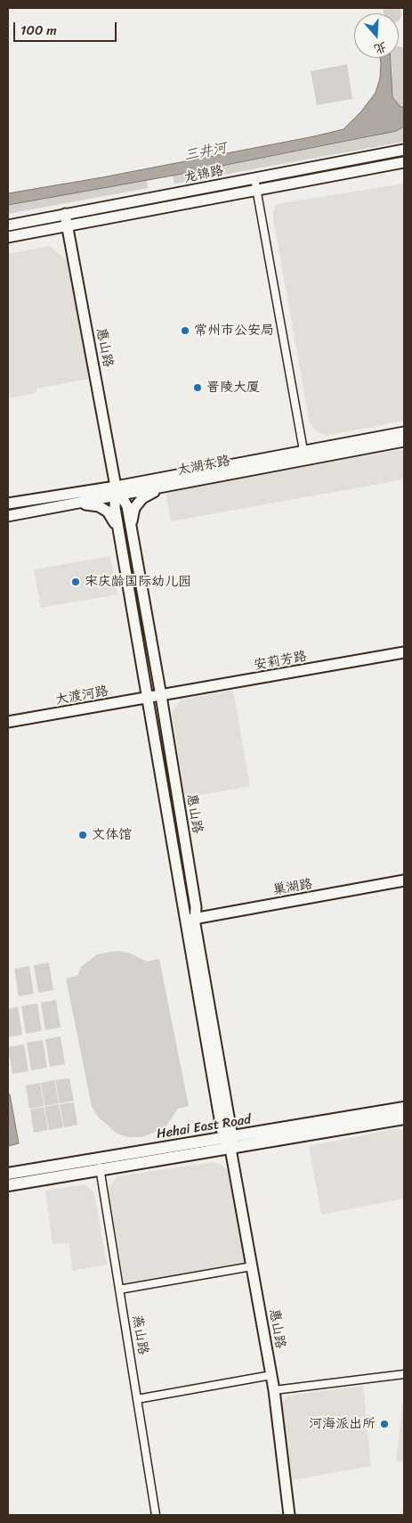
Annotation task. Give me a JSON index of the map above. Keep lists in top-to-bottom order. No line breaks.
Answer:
{"streets":{"main road":["Hehai East Road"],"street":["龙锦路","惠山路","太湖东路","安莉芳路","大渡河路","巢湖路","燕山路"]},"crossings":[["龙锦路","惠山路"],["惠山路","太湖东路"],["惠山路","安莉芳路"],["惠山路","大渡河路"],["惠山路","巢湖路"],["惠山路","Hehai East Road"],["安莉芳路","大渡河路"],["Hehai East Road","燕山路"]],"water":["三井河"],"places":["常州市公安局","晋陵大厦","宋庆龄国际幼儿园","文体馆","河海派出所"],"scale_bar":"100 m","north":"bottom"}
